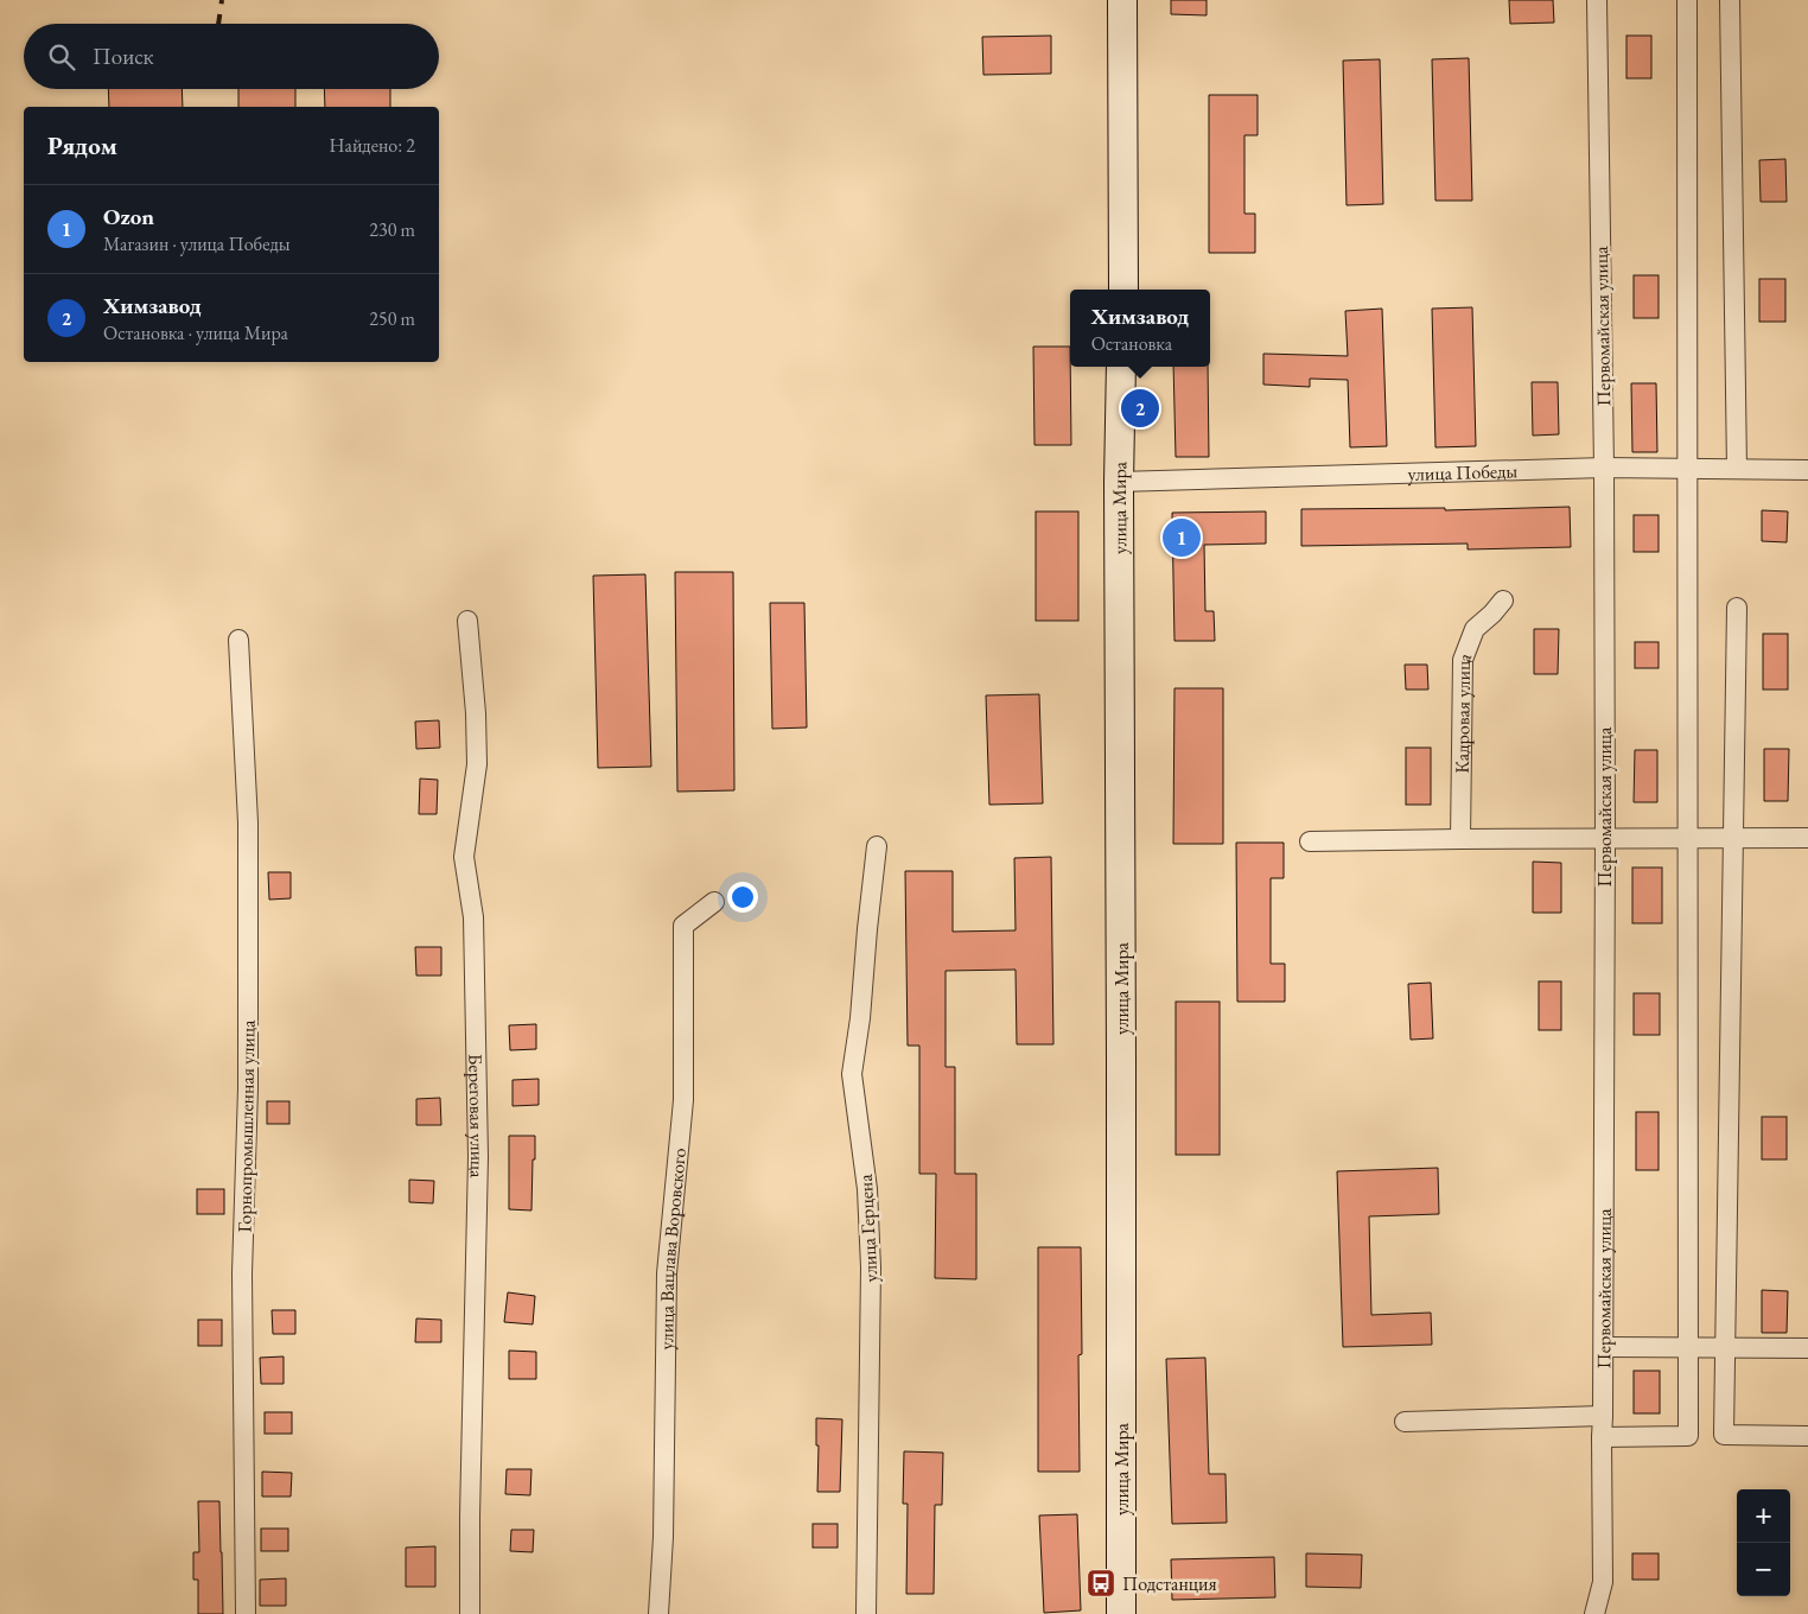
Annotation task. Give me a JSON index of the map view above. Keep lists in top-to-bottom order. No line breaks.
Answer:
{"streets":{"main road":["улица Мира"],"street":["Первомайская улица","улица Победы","Кадровая улица","Береговая улица","Горнопромышленная улица","улица Герцена","улица Вацлава Воровского"]},"crossings":[["Первомайская улица","улица Победы"],["улица Победы","улица Мира"]],"places":{"bus stop":["Подстанция"]},"page":{"search":"Поиск","heading":["Рядом","Найдено: 2"],"list":[{"mark":"1","name":"Ozon","note":"Магазин · улица Победы","value":"230 m"},{"mark":"2","name":"Химзавод","note":"Остановка · улица Мира","value":"250 m"}],"popup":["Химзавод","Остановка"],"pins":["2","1"],"map_buttons":["+","−"]}}
